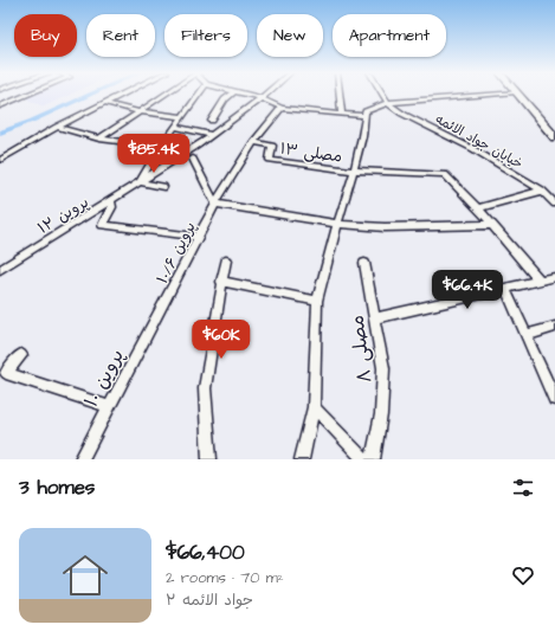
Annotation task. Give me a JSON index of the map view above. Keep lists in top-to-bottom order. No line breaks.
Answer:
{"streets":{"street":["خیابان جواد الائمه","مصلی ۱۳","پروین ۱۲","پروین ۱۰/۶","مصلی ۸","پروین ۱۰"]},"crossings":[["مصلی ۱۳","پروین ۱۰/۶"],["پروین ۱۰/۶","پروین ۱۰"]],"page":{"chip":["Buy","Rent","Filters","New","Apartment"],"price":["$85.4K","$66.4K","$60K"],"heading":"3 homes","list":[{"name":"$66,400","note":"2 rooms · 70 m² · جواد الائمه ۲"}]}}
